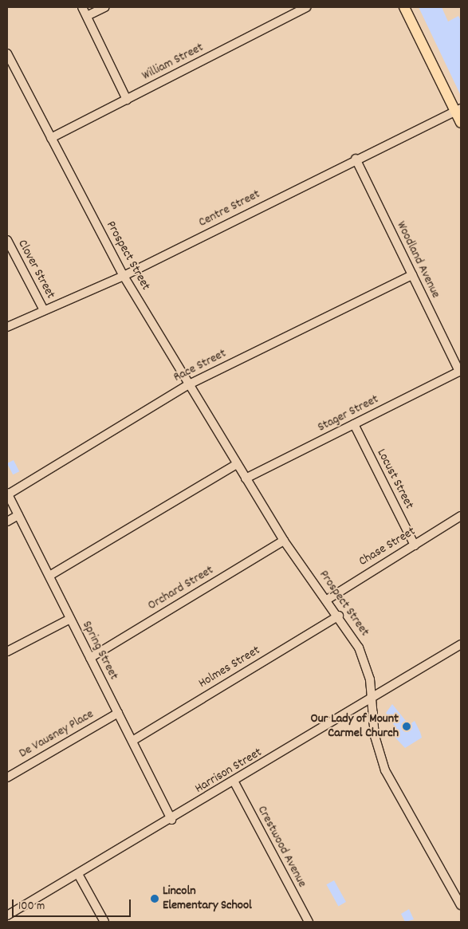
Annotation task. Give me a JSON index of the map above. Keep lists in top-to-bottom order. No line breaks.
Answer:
{"streets":{"street":["William Street","Centre Street","Prospect Street","Woodland Avenue","Clover Street","Race Street","Stager Street","Locust Street","Chase Street","Orchard Street","Spring Street","Holmes Street","De Vausney Place","Harrison Street","Crestwood Avenue"]},"crossings":[["William Street","Prospect Street"],["Centre Street","Prospect Street"],["Centre Street","Woodland Avenue"],["Centre Street","Clover Street"],["Prospect Street","Race Street"],["Prospect Street","Stager Street"],["Prospect Street","Chase Street"],["Prospect Street","Orchard Street"],["Prospect Street","Holmes Street"],["Prospect Street","Harrison Street"],["Woodland Avenue","Race Street"],["Woodland Avenue","Stager Street"],["Race Street","Spring Street"],["Stager Street","Locust Street"],["Locust Street","Chase Street"],["Orchard Street","Spring Street"],["Spring Street","Holmes Street"],["Spring Street","De Vausney Place"],["Spring Street","Harrison Street"],["Harrison Street","Crestwood Avenue"]],"places":["Our Lady of Mount Carmel Church","Lincoln Elementary School"],"scale_bar":"100 m"}
